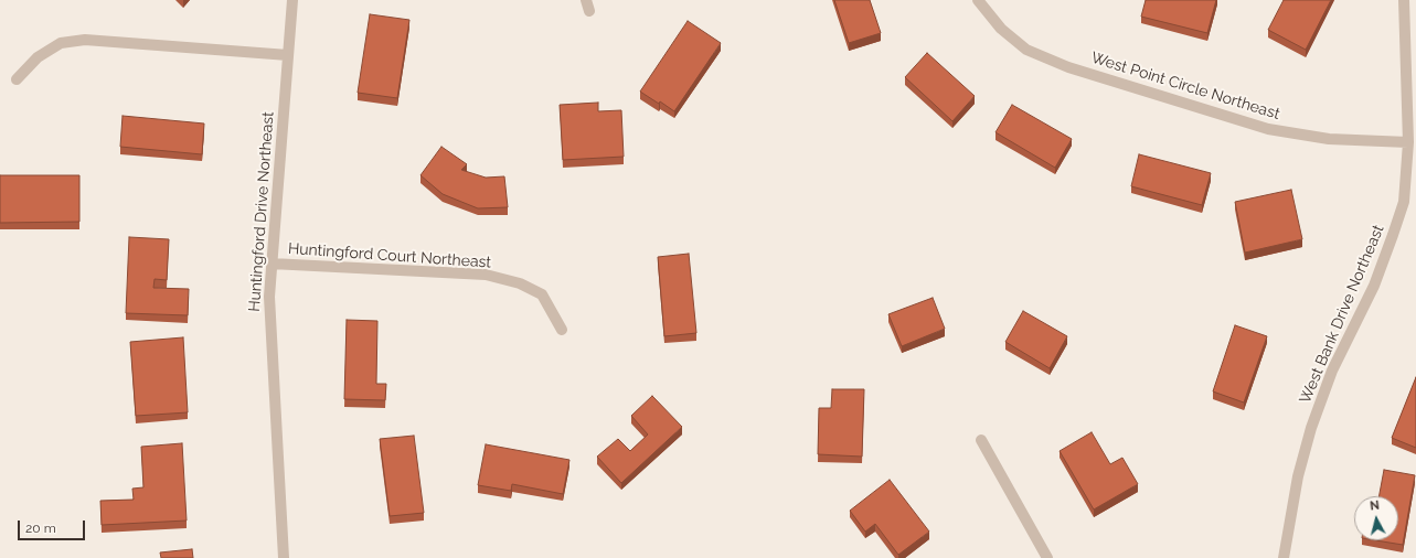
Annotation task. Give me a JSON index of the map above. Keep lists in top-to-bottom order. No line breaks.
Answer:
{"streets":{"street":["West Point Circle Northeast","Huntingford Drive Northeast","Huntingford Court Northeast","West Bank Drive Northeast"]},"crossings":[["West Point Circle Northeast","West Bank Drive Northeast"],["Huntingford Drive Northeast","Huntingford Court Northeast"]],"scale_bar":"20 m","north":"top"}
